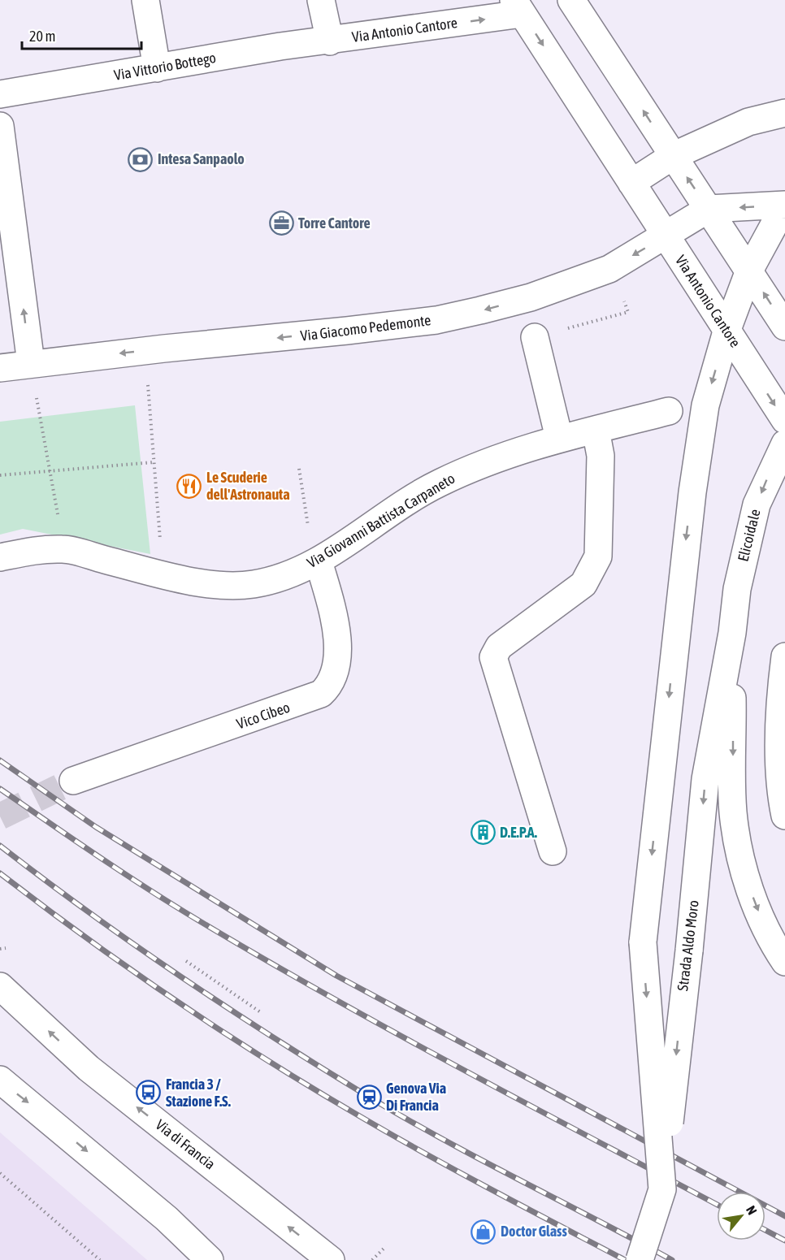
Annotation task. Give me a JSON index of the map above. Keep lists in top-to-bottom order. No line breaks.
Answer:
{"streets":{"main road":["Via Antonio Cantore","Via Vittorio Bottego","Via Giacomo Pedemonte","Via Giovanni Battista Carpaneto","Elicoidale","Vico Cibeo","Strada Aldo Moro","Via di Francia"]},"crossings":[["Via Antonio Cantore","Via Vittorio Bottego"],["Via Antonio Cantore","Via Giacomo Pedemonte"],["Via Giovanni Battista Carpaneto","Vico Cibeo"],["Elicoidale","Strada Aldo Moro"]],"one_way":["Via Giacomo Pedemonte"],"places":{"bank":["Intesa Sanpaolo"],"office":["Torre Cantore"],"restaurant":["Le Scuderie dell'Astronauta"],"building":["D.E.P.A."],"bus stop":["Francia 3 / Stazione F.S."],"station":["Genova Via Di Francia"],"shop":["Doctor Glass"]},"scale_bar":"20 m","north":"top right"}
